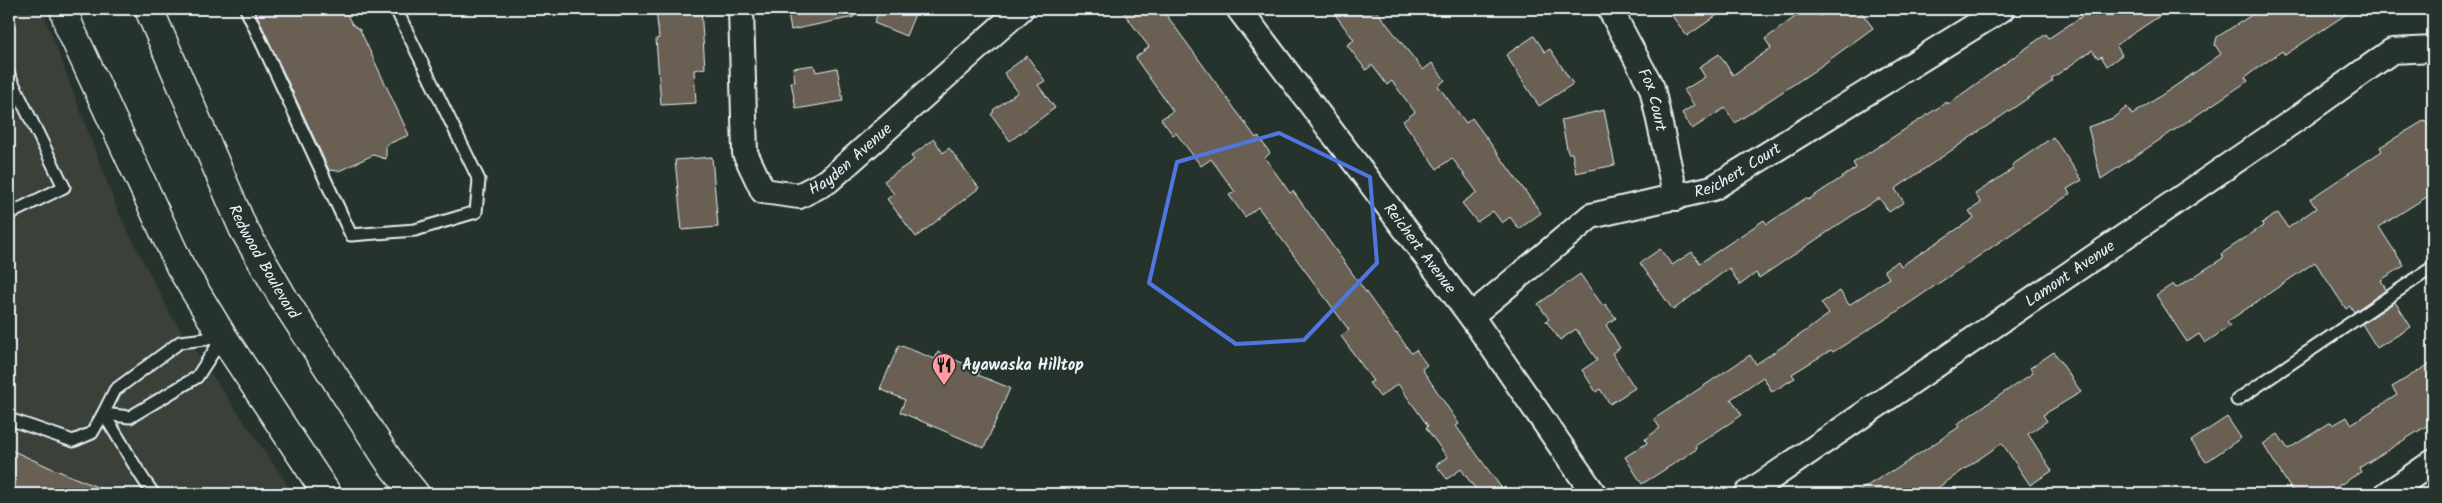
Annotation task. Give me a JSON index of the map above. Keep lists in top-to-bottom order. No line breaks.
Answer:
{"streets":{"main road":["Redwood Boulevard"],"street":["Fox Court","Hayden Avenue","Reichert Court","Reichert Avenue","Lamont Avenue"]},"crossings":[["Fox Court","Reichert Court"],["Reichert Court","Reichert Avenue"]],"places":{"restaurant":["Ayawaska Hilltop"]}}
